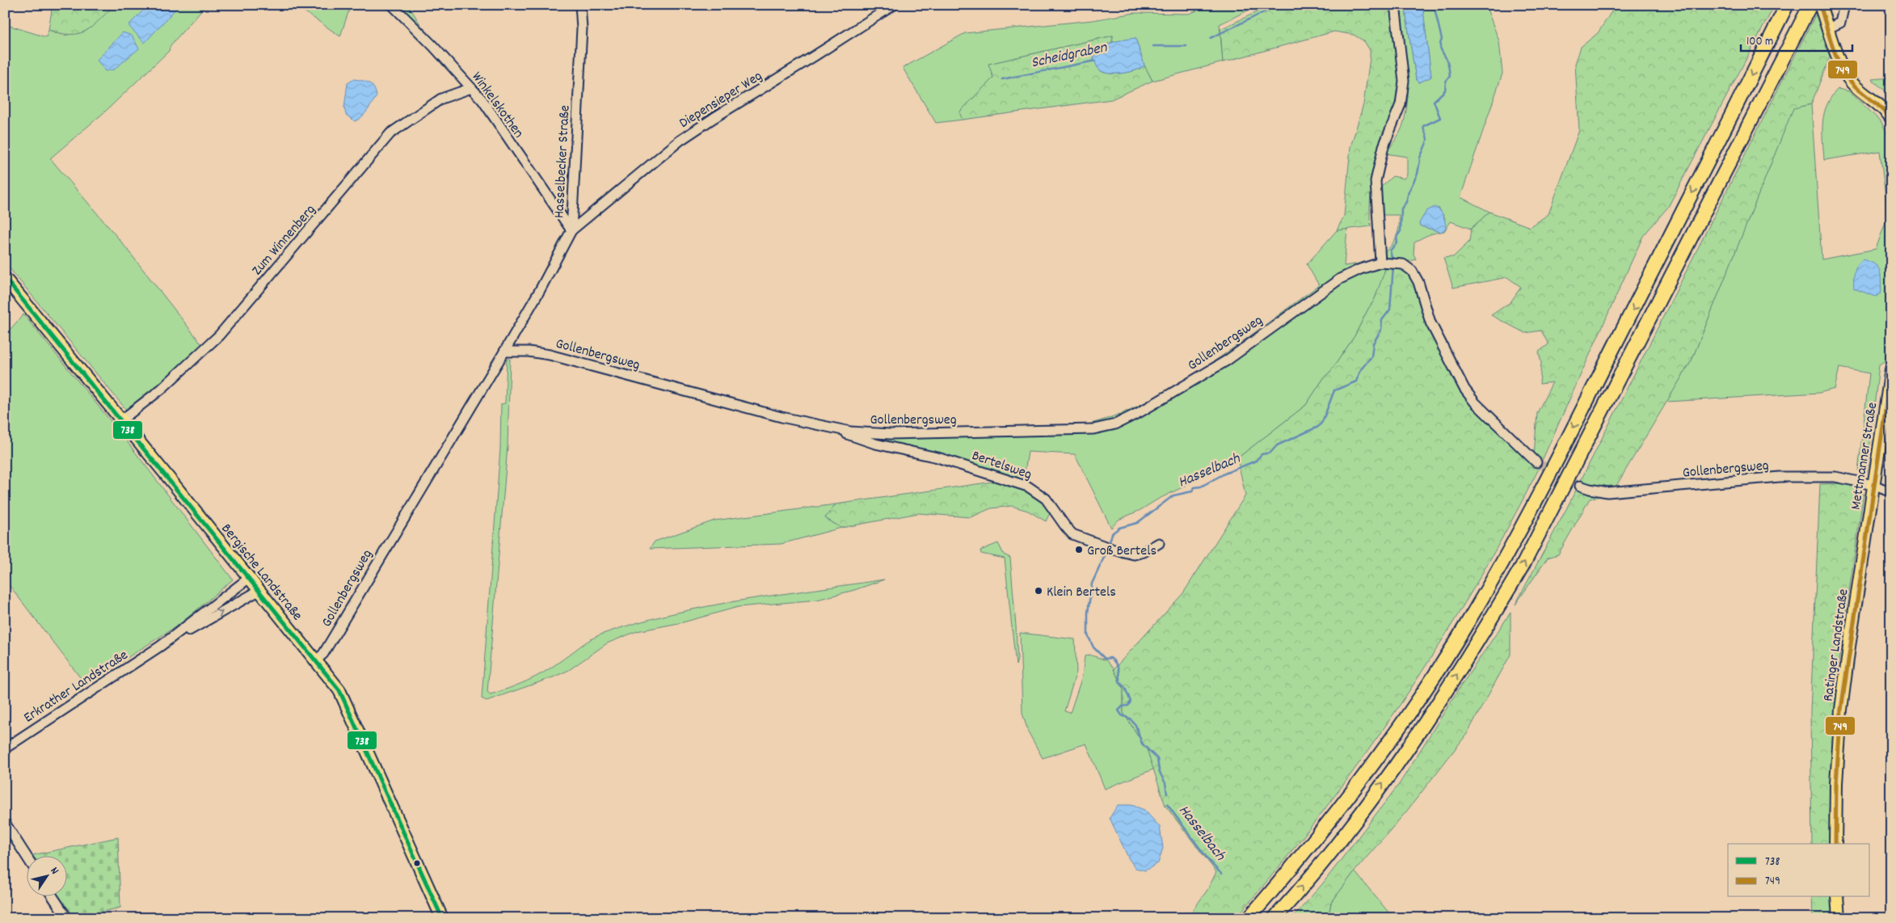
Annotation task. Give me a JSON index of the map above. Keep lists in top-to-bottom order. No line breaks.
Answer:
{"streets":{"main road":["Mettmanner Straße","Bergische Landstraße","Ratinger Landstraße"],"street":["Diepensieper Weg","Winkelskothen","Hasselbecker Straße","Zum Winnenberg","Gollenbergsweg","Bertelsweg","Erkrather Landstraße"]},"crossings":[["Diepensieper Weg","Winkelskothen"],["Diepensieper Weg","Hasselbecker Straße"],["Winkelskothen","Hasselbecker Straße"],["Winkelskothen","Zum Winnenberg"],["Hasselbecker Straße","Gollenbergsweg"],["Zum Winnenberg","Bergische Landstraße"],["Gollenbergsweg","Mettmanner Straße"],["Gollenbergsweg","Bertelsweg"],["Gollenbergsweg","Bergische Landstraße"],["Mettmanner Straße","Ratinger Landstraße"],["Bergische Landstraße","Erkrather Landstraße"]],"water":["Scheidgraben","Hasselbach"],"places":["Groß Bertels","Klein Bertels"],"lines":["transit line 749","transit line 738"],"legend":["738","749"],"scale_bar":"100 m","north":"top right"}
